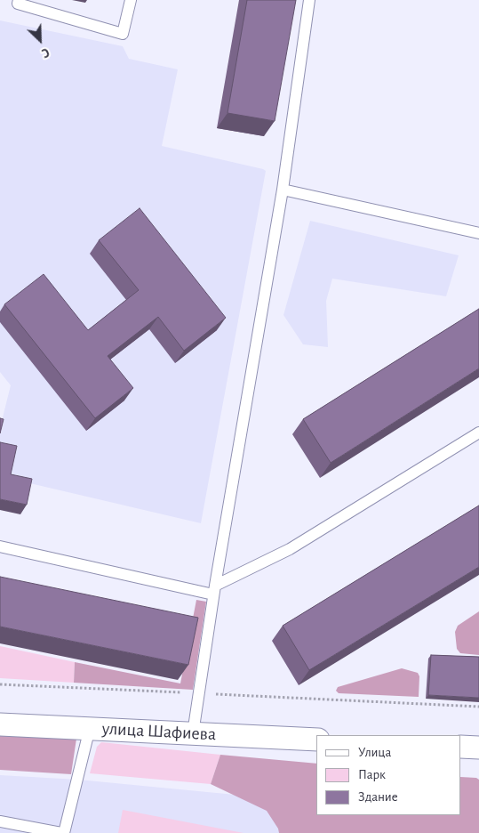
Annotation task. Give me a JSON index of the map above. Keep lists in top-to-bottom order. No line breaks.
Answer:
{"streets":{"street":["улица Шафиева"]},"legend":["Улица","Парк","Здание"],"north":"bottom right"}
